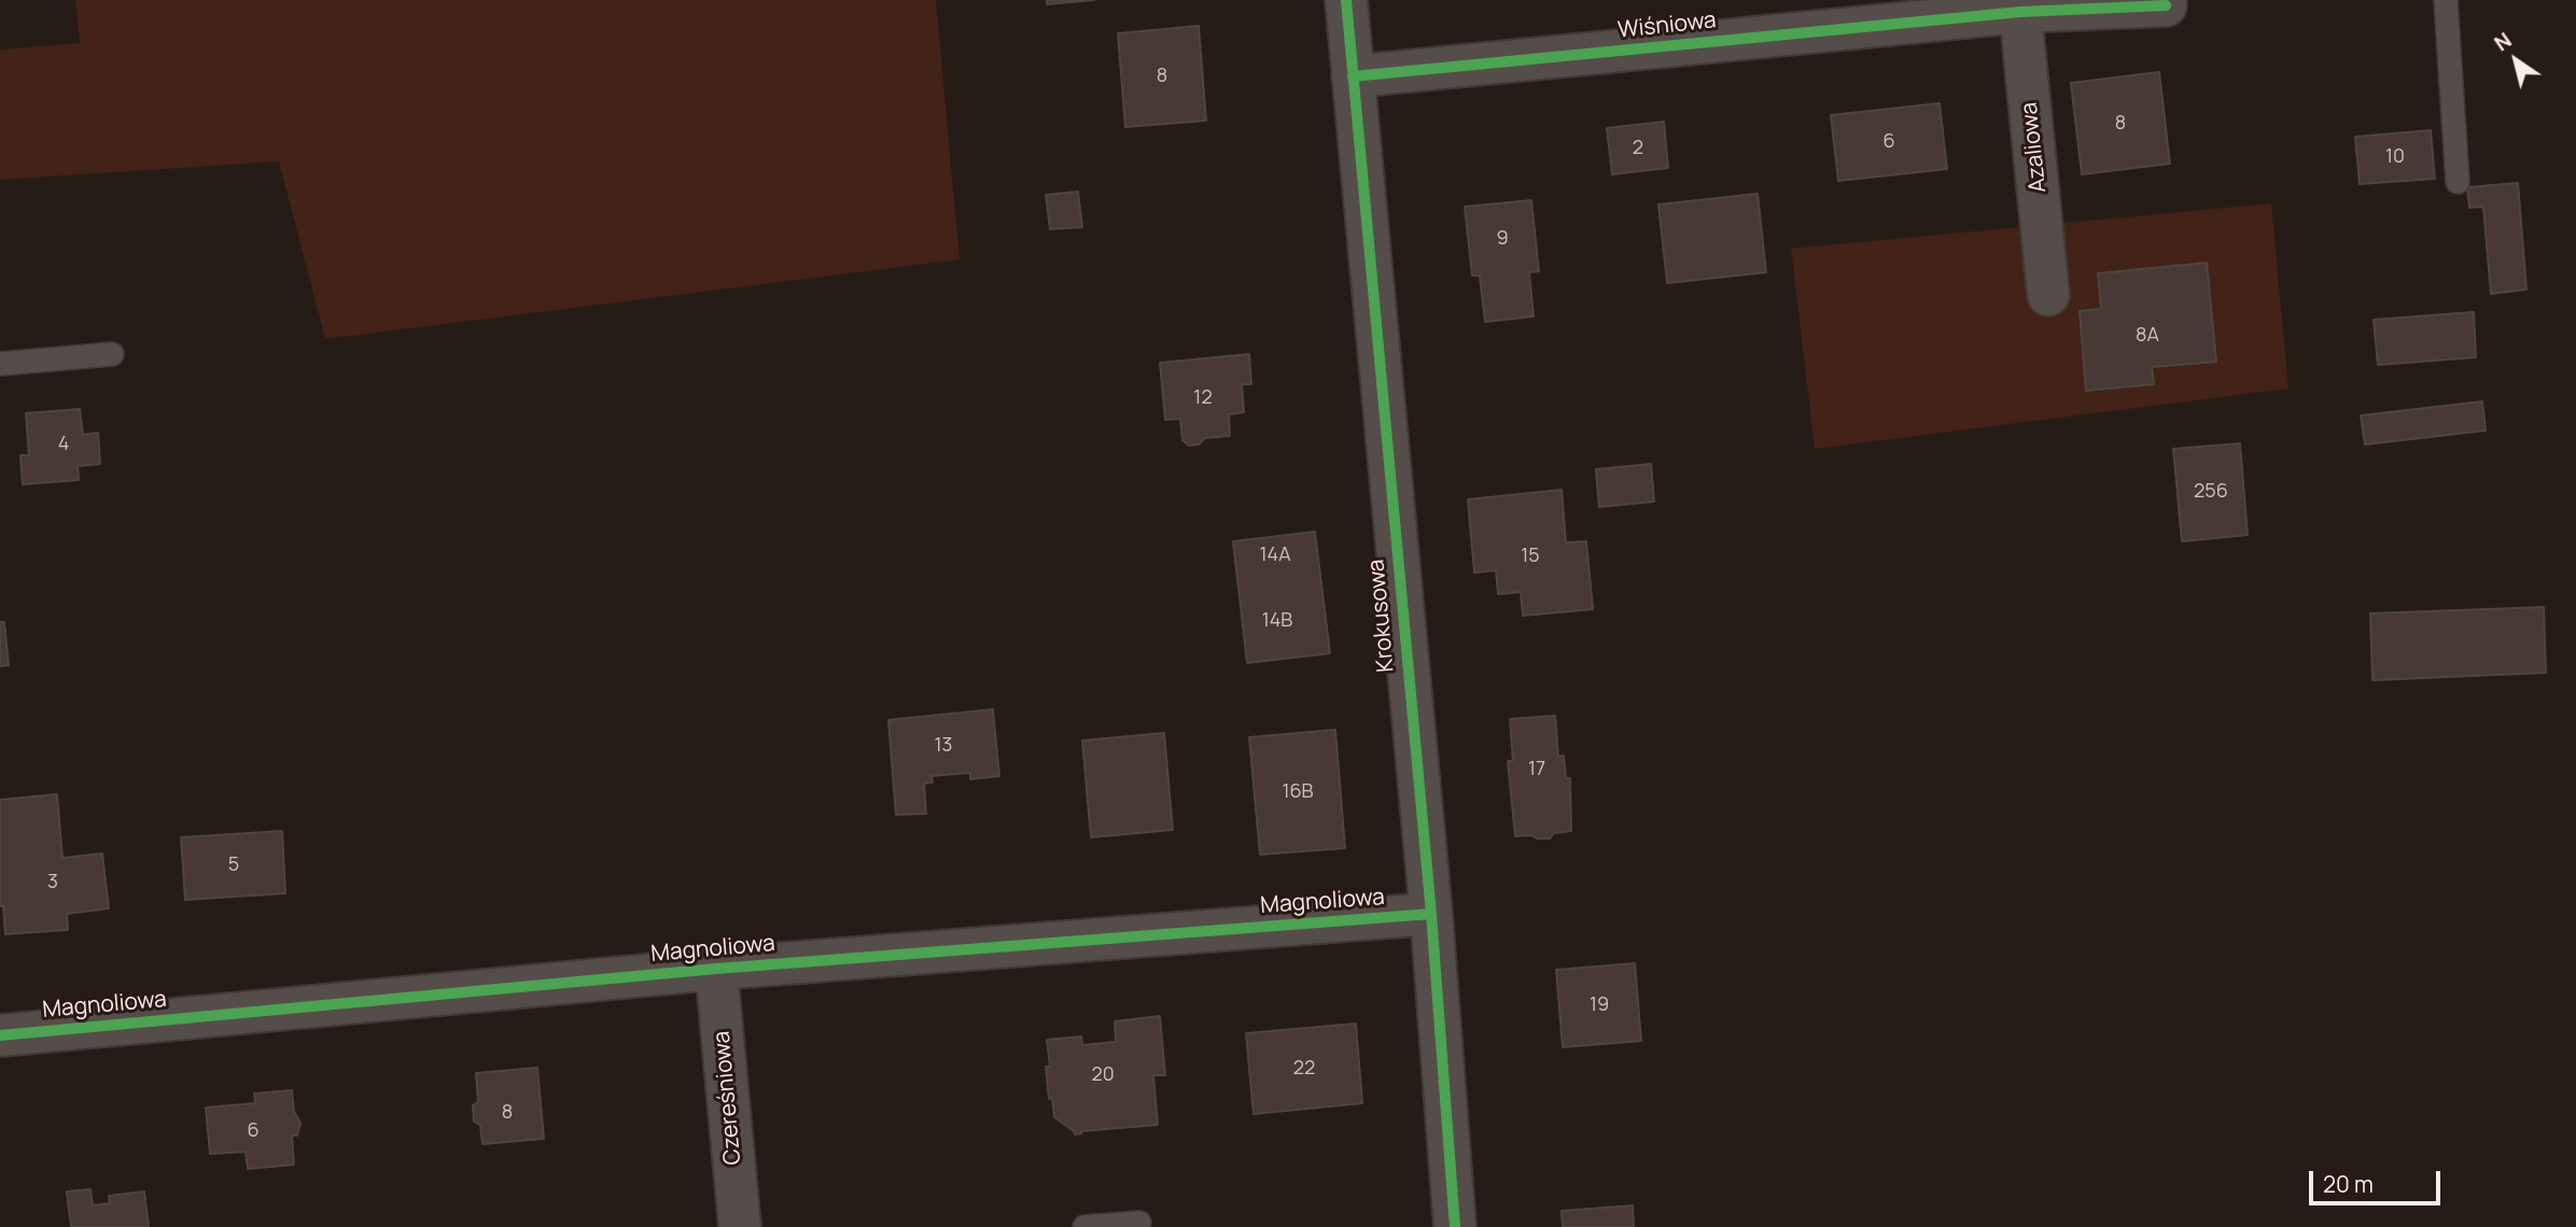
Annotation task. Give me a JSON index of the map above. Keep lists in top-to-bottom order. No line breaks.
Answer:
{"streets":{"street":["Wiśniowa","Azaliowa","Krokusowa","Magnoliowa","Czereśniowa"]},"crossings":[["Wiśniowa","Azaliowa"],["Wiśniowa","Krokusowa"],["Krokusowa","Magnoliowa"],["Magnoliowa","Czereśniowa"]],"house_numbers":["8","8","6","2","10","9","8A","12","4","256","14A","15","14B","13","17","16B","5","3","19","22","20","8","6"],"scale_bar":"20 m","north":"top left"}
